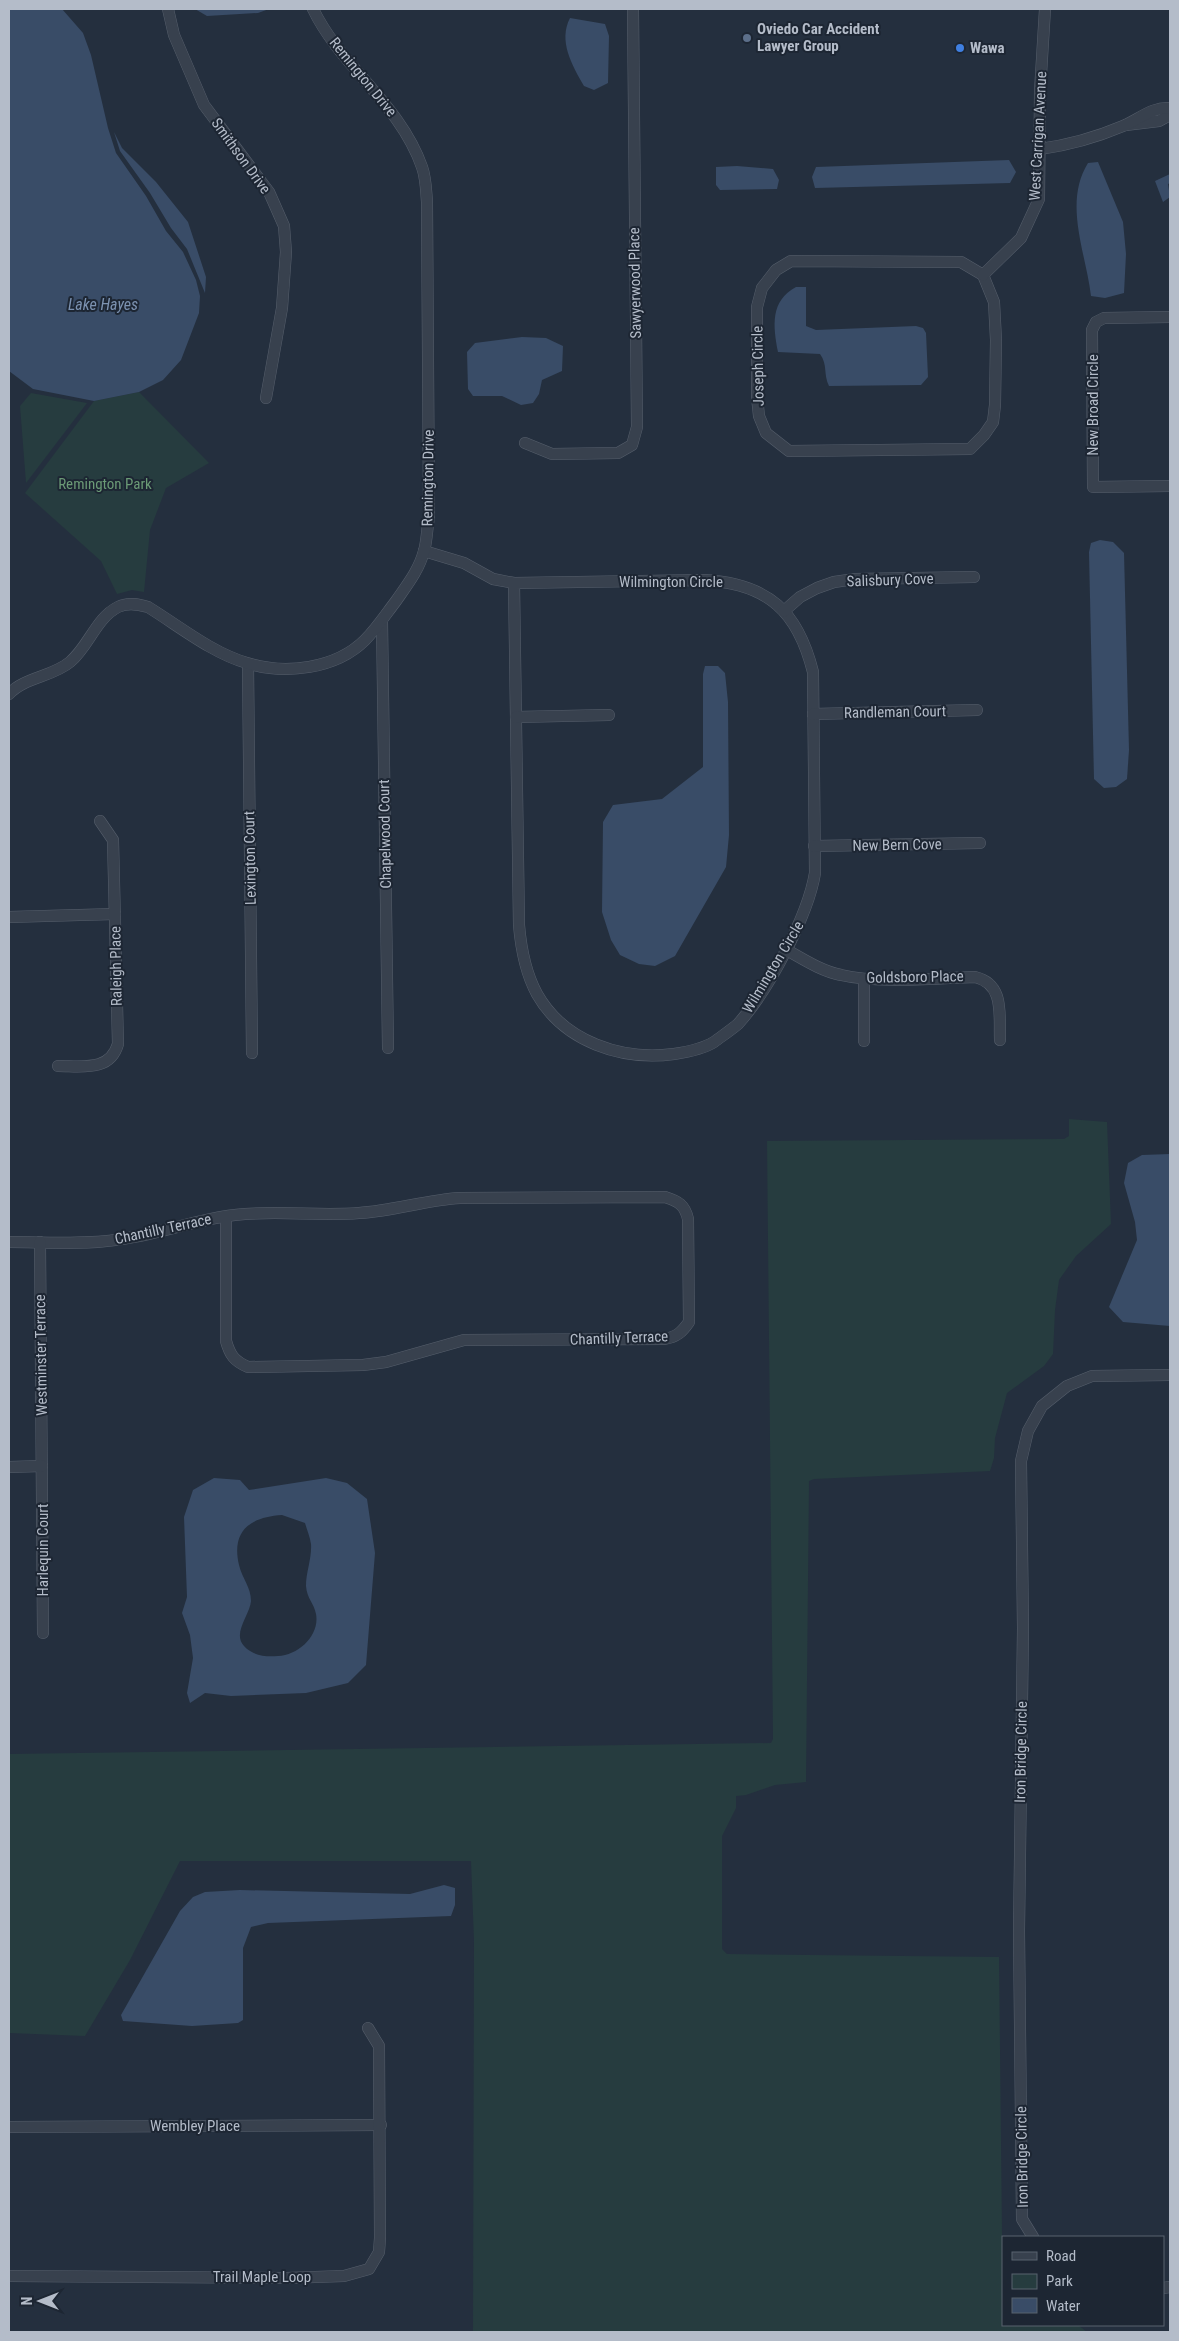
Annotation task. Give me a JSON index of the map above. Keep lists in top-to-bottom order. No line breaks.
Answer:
{"streets":{"street":["Remington Drive","West Carrigan Avenue","Smithson Drive","Sawyerwood Place","Joseph Circle","New Broad Circle","Salisbury Cove","Wilmington Circle","Randleman Court","Chapelwood Court","New Bern Cove","Lexington Court","Raleigh Place","Goldsboro Place","Chantilly Terrace","Westminster Terrace","Harlequin Court","Iron Bridge Circle","Wembley Place","Trail Maple Loop"]},"crossings":[["Remington Drive","Wilmington Circle"],["Remington Drive","Chapelwood Court"],["Remington Drive","Lexington Court"],["West Carrigan Avenue","Joseph Circle"],["Salisbury Cove","Wilmington Circle"],["Wilmington Circle","Randleman Court"],["Wilmington Circle","New Bern Cove"],["Wilmington Circle","Goldsboro Place"],["Chantilly Terrace","Westminster Terrace"],["Westminster Terrace","Harlequin Court"],["Wembley Place","Trail Maple Loop"]],"water":["Lake Hayes"],"parks":["Remington Park"],"places":["Oviedo Car Accident Lawyer Group","Wawa"],"legend":["Road","Park","Water"],"north":"left"}
